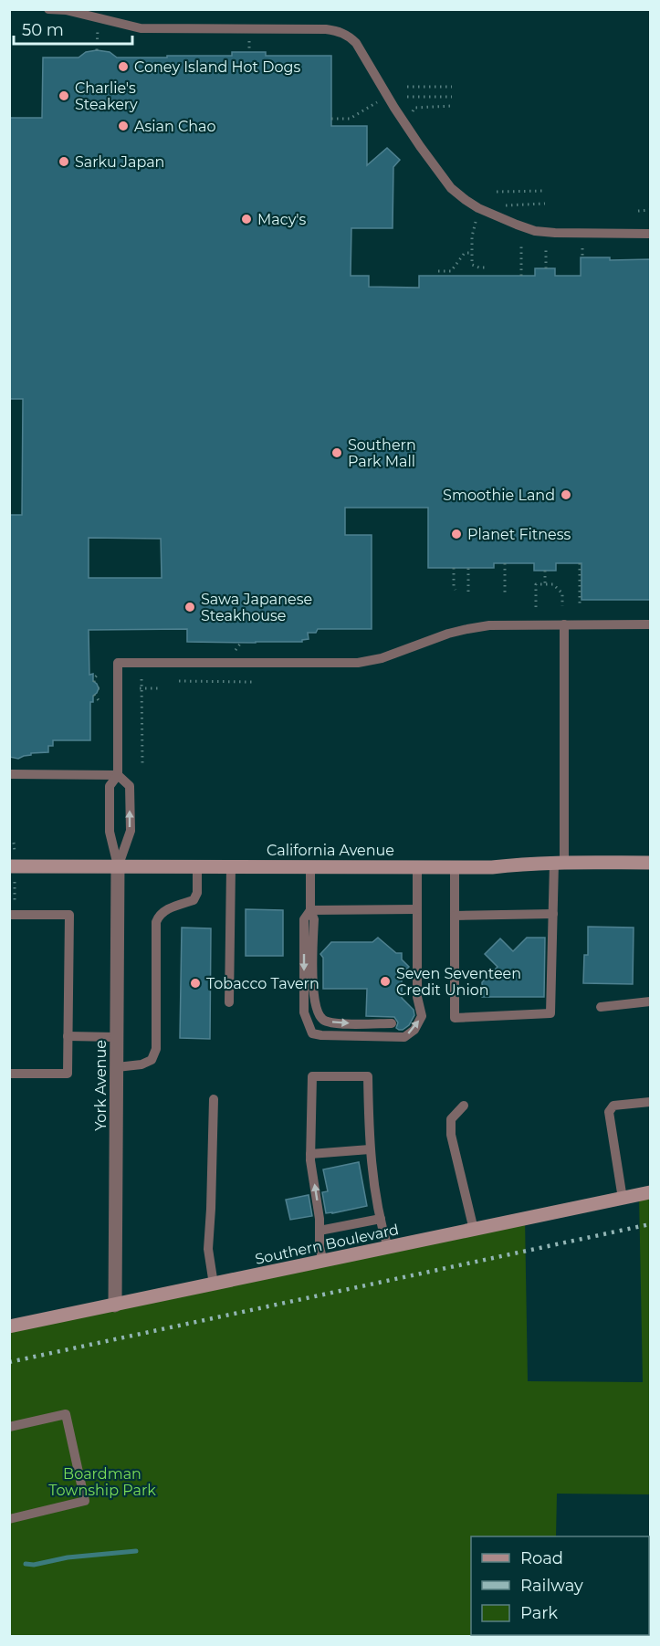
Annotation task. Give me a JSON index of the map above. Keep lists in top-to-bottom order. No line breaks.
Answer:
{"streets":{"street":["California Avenue","York Avenue","Southern Boulevard"]},"crossings":[["California Avenue","York Avenue"],["York Avenue","Southern Boulevard"]],"parks":["Boardman Township Park"],"places":["Coney Island Hot Dogs","Charlie's Steakery","Asian Chao","Sarku Japan","Macy's","Southern Park Mall","Smoothie Land","Planet Fitness","Sawa Japanese Steakhouse","Seven Seventeen Credit Union","Tobacco Tavern"],"legend":["Road","Railway","Park"],"scale_bar":"50 m"}
